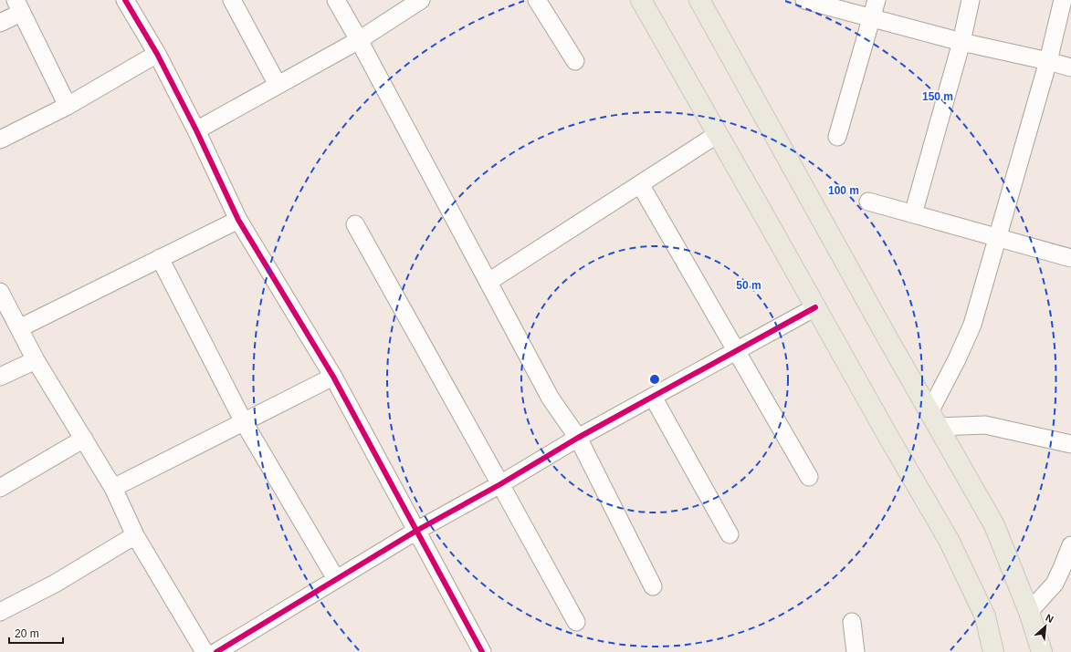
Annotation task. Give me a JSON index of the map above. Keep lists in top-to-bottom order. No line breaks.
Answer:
{"scale_bar":"20 m","north":"top right","rings":["150 m","100 m","50 m"]}
